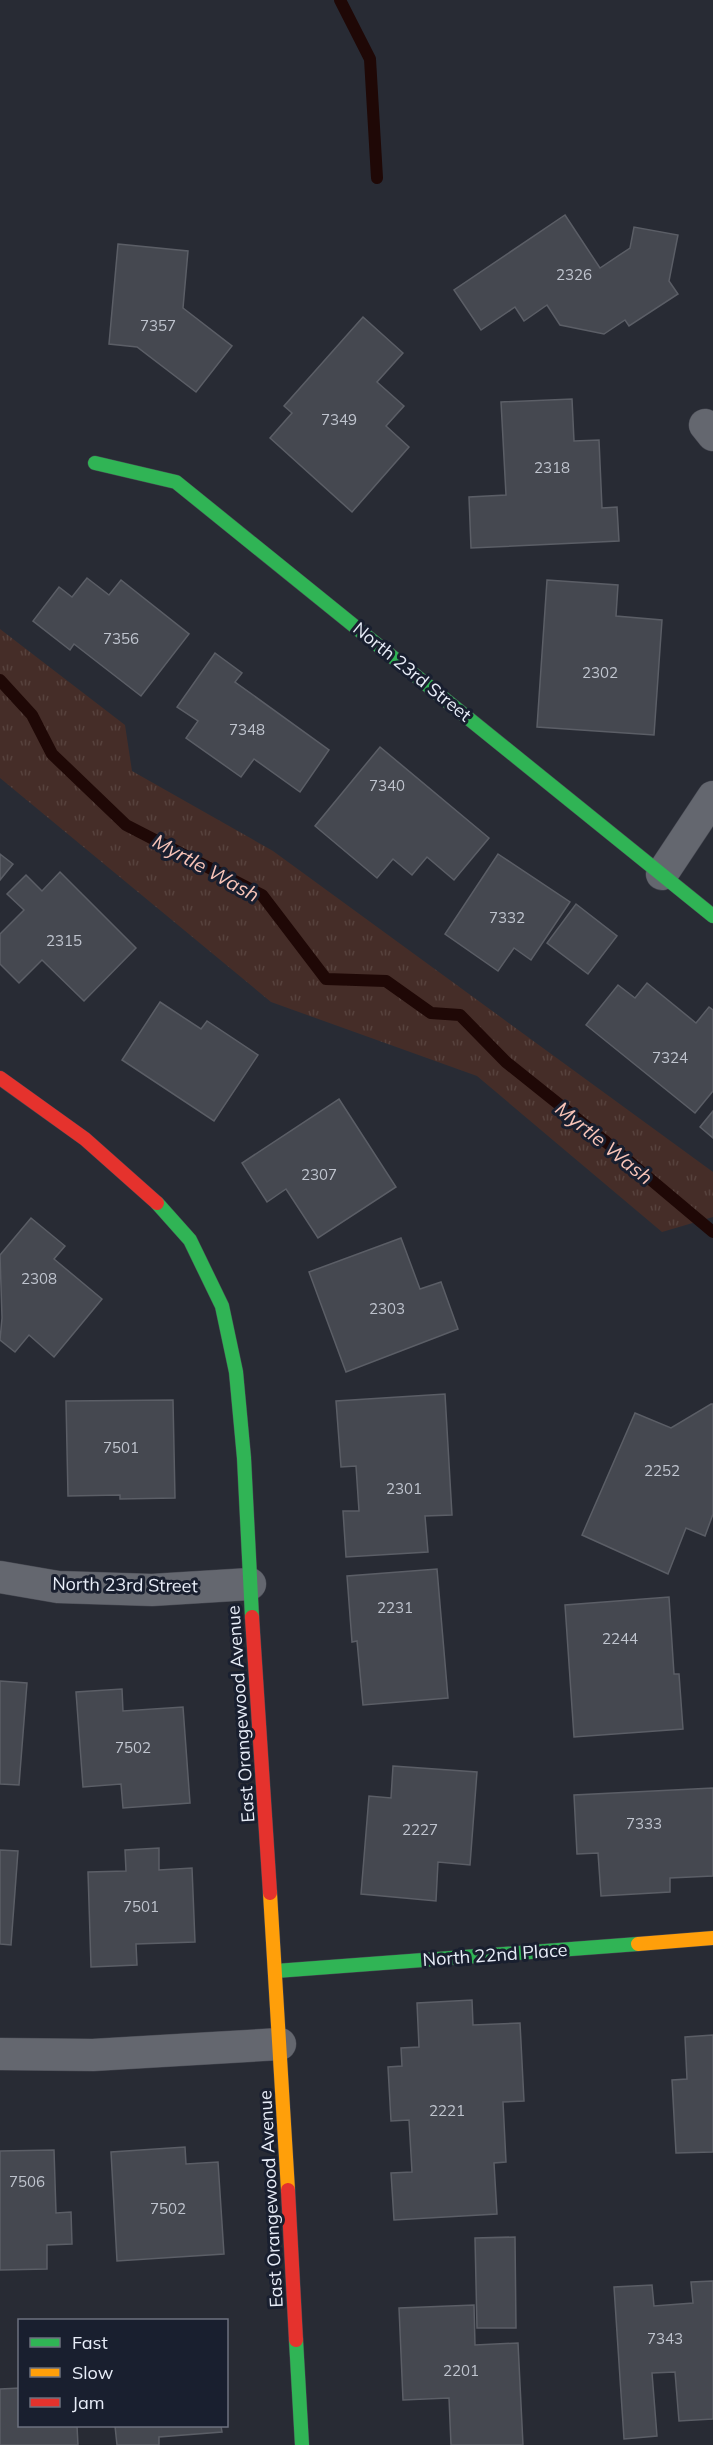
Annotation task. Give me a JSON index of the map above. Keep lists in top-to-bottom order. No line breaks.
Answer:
{"streets":{"street":["North 23rd Street","East Orangewood Avenue","North 22nd Place"]},"crossings":[["North 23rd Street","East Orangewood Avenue"],["East Orangewood Avenue","North 22nd Place"]],"water":["Myrtle Wash"],"house_numbers":["2326","7357","7349","2318","7356","2302","7348","7340","7332","2315","7324","2307","2308","2303","7501","2252","2301","2231","2244","7502","7333","2227","7501","2221","7506","7502","7343","2201"],"legend":["Fast","Slow","Jam"]}
